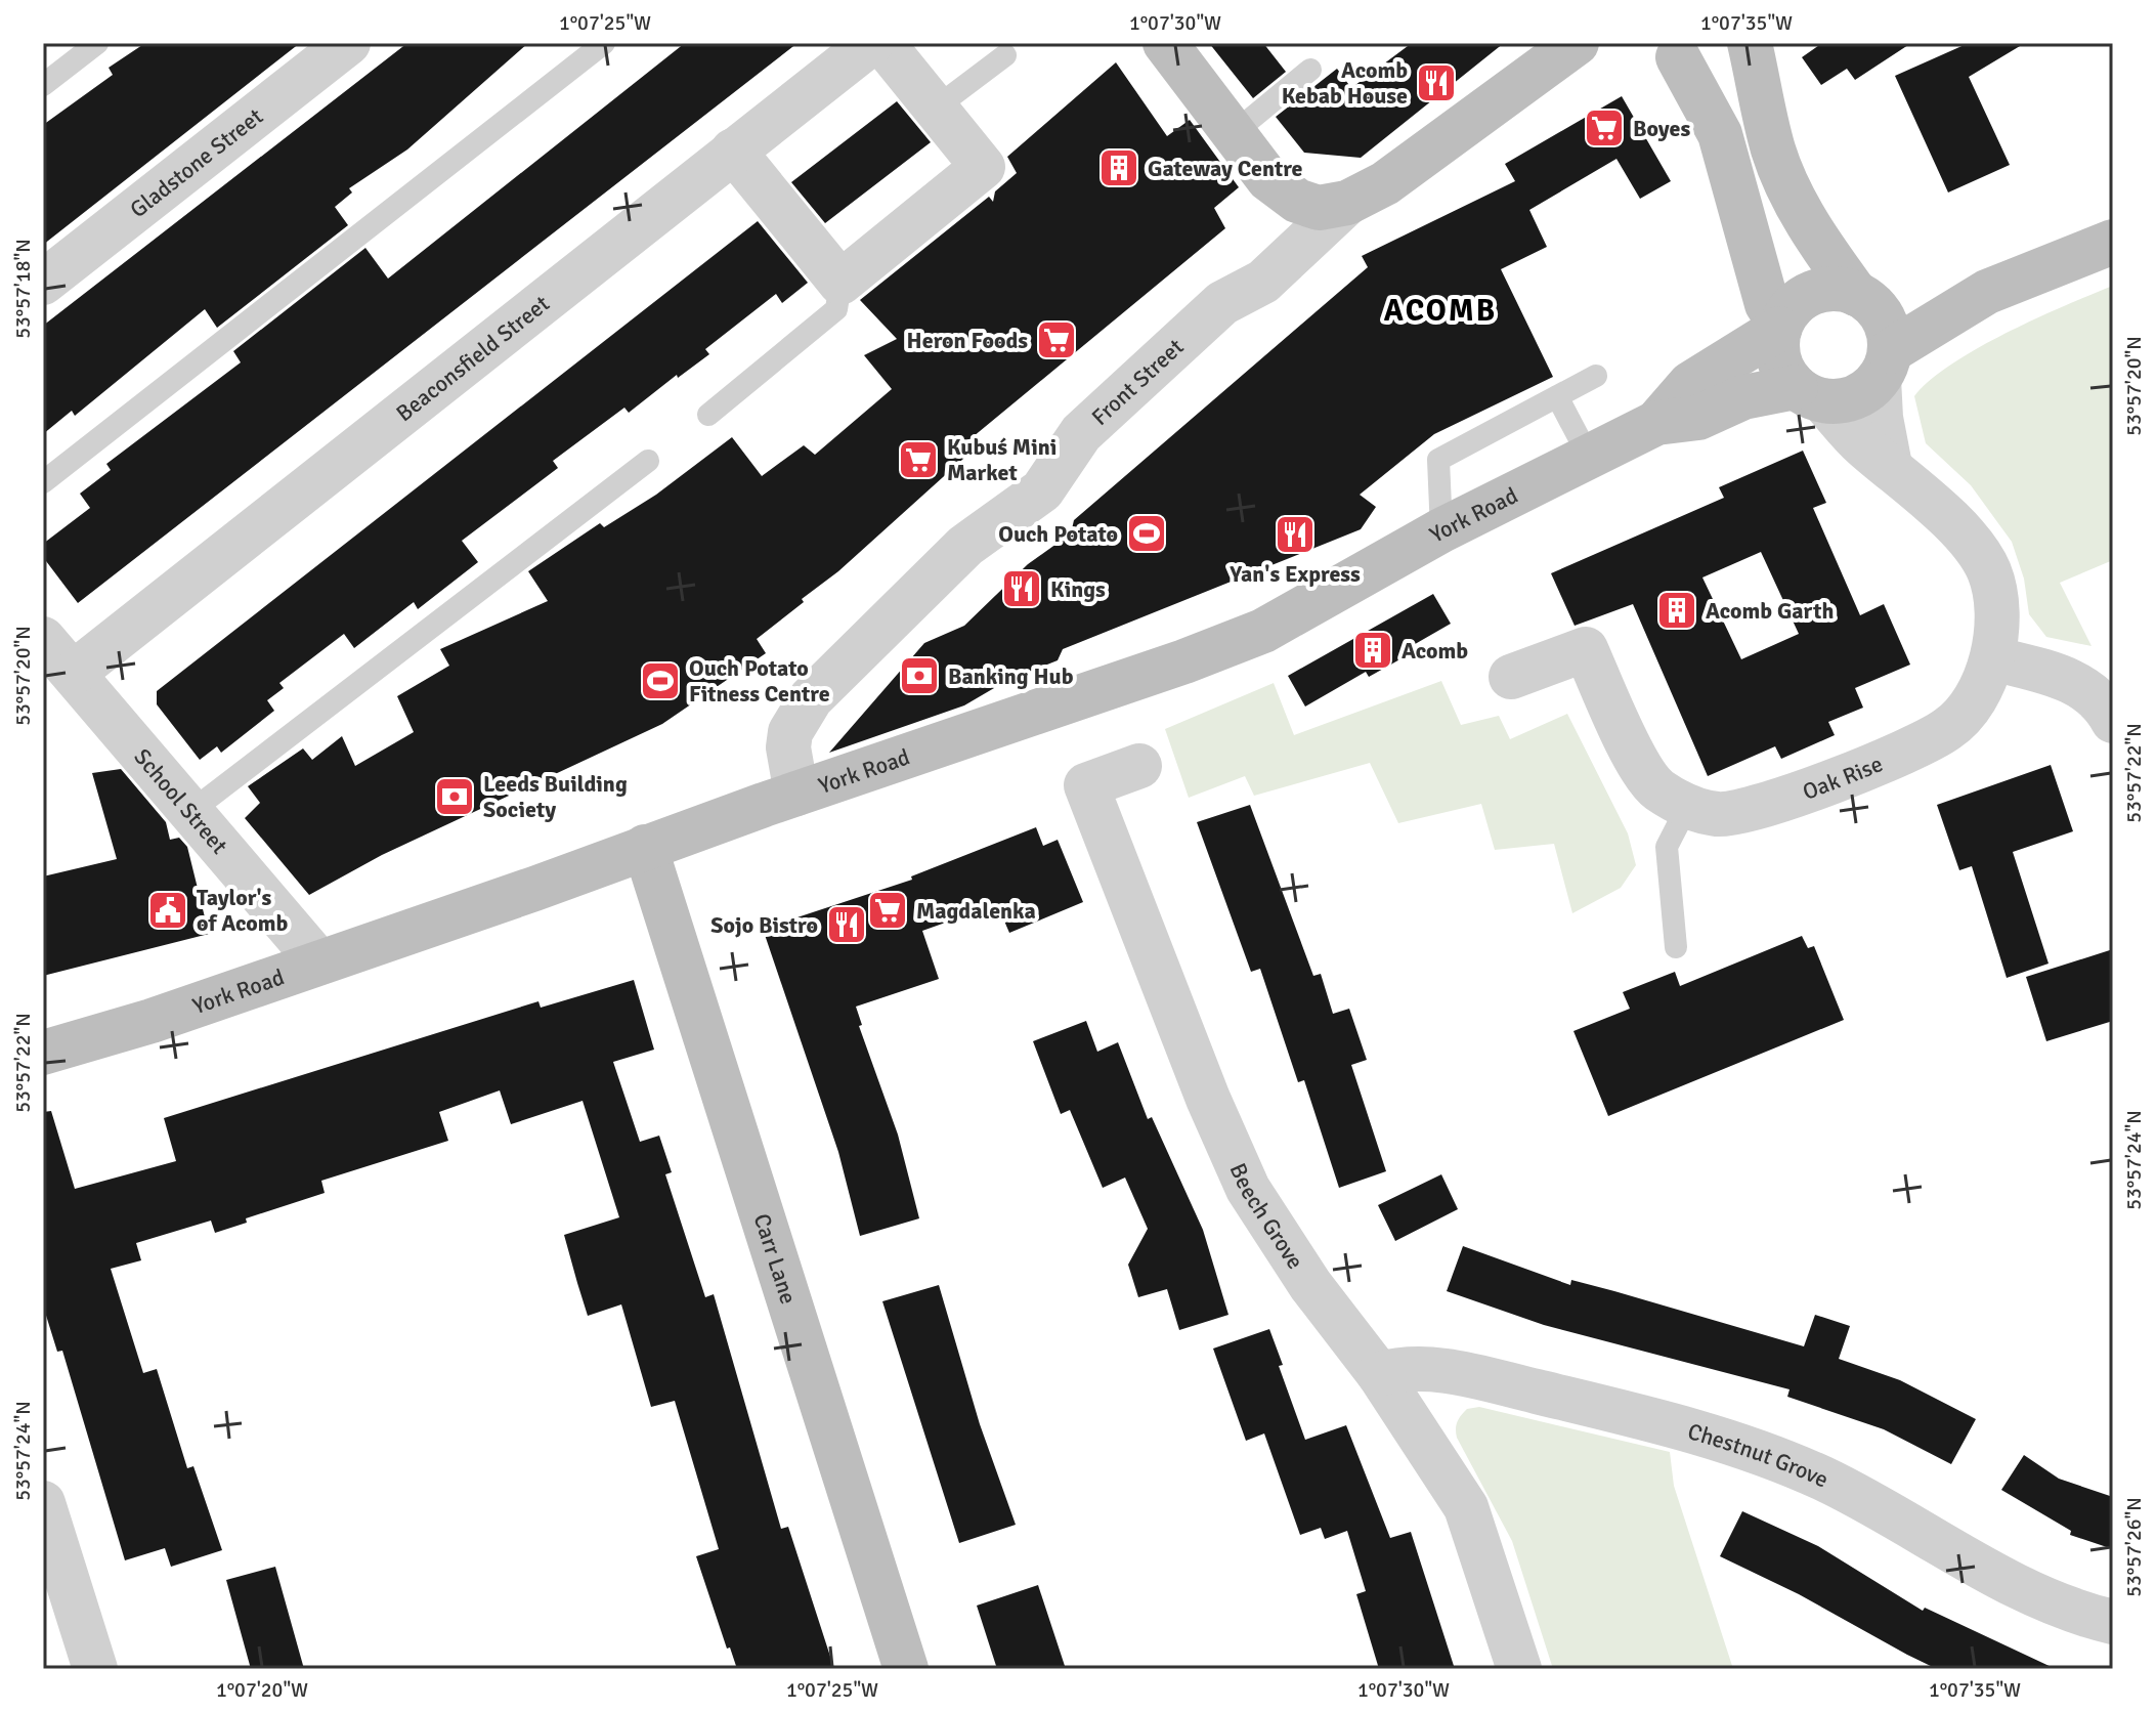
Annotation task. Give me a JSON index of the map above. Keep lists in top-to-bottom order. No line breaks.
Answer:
{"streets":{"main road":["Front Street","York Road","Carr Lane"],"street":["Gladstone Street","Beaconsfield Street","Oak Rise","School Street","Beech Grove","Chestnut Grove"]},"crossings":[["Beaconsfield Street","School Street"],["Front Street","York Road"],["York Road","Oak Rise"],["York Road","School Street"],["York Road","Carr Lane"],["Beech Grove","Chestnut Grove"]],"districts":["ACOMB"],"places":{"restaurant":["Acomb Kebab House","Yan's Express","Kings","Sojo Bistro"],"supermarket":["Boyes","Heron Foods","Kubuś Mini Market","Magdalenka"],"building":["Gateway Centre","Acomb Garth","Acomb"],"sports":["Ouch Potato","Ouch Potato Fitness Centre"],"bank":["Banking Hub","Leeds Building Society"],"public building":["Taylor's of Acomb"]},"coordinates":["1°07'25\"W","1°07'30\"W","1°07'35\"W","53°57'18\"N","53°57'20\"N","53°57'22\"N","53°57'24\"N","53°57'26\"N","1°07'20\"W"]}
